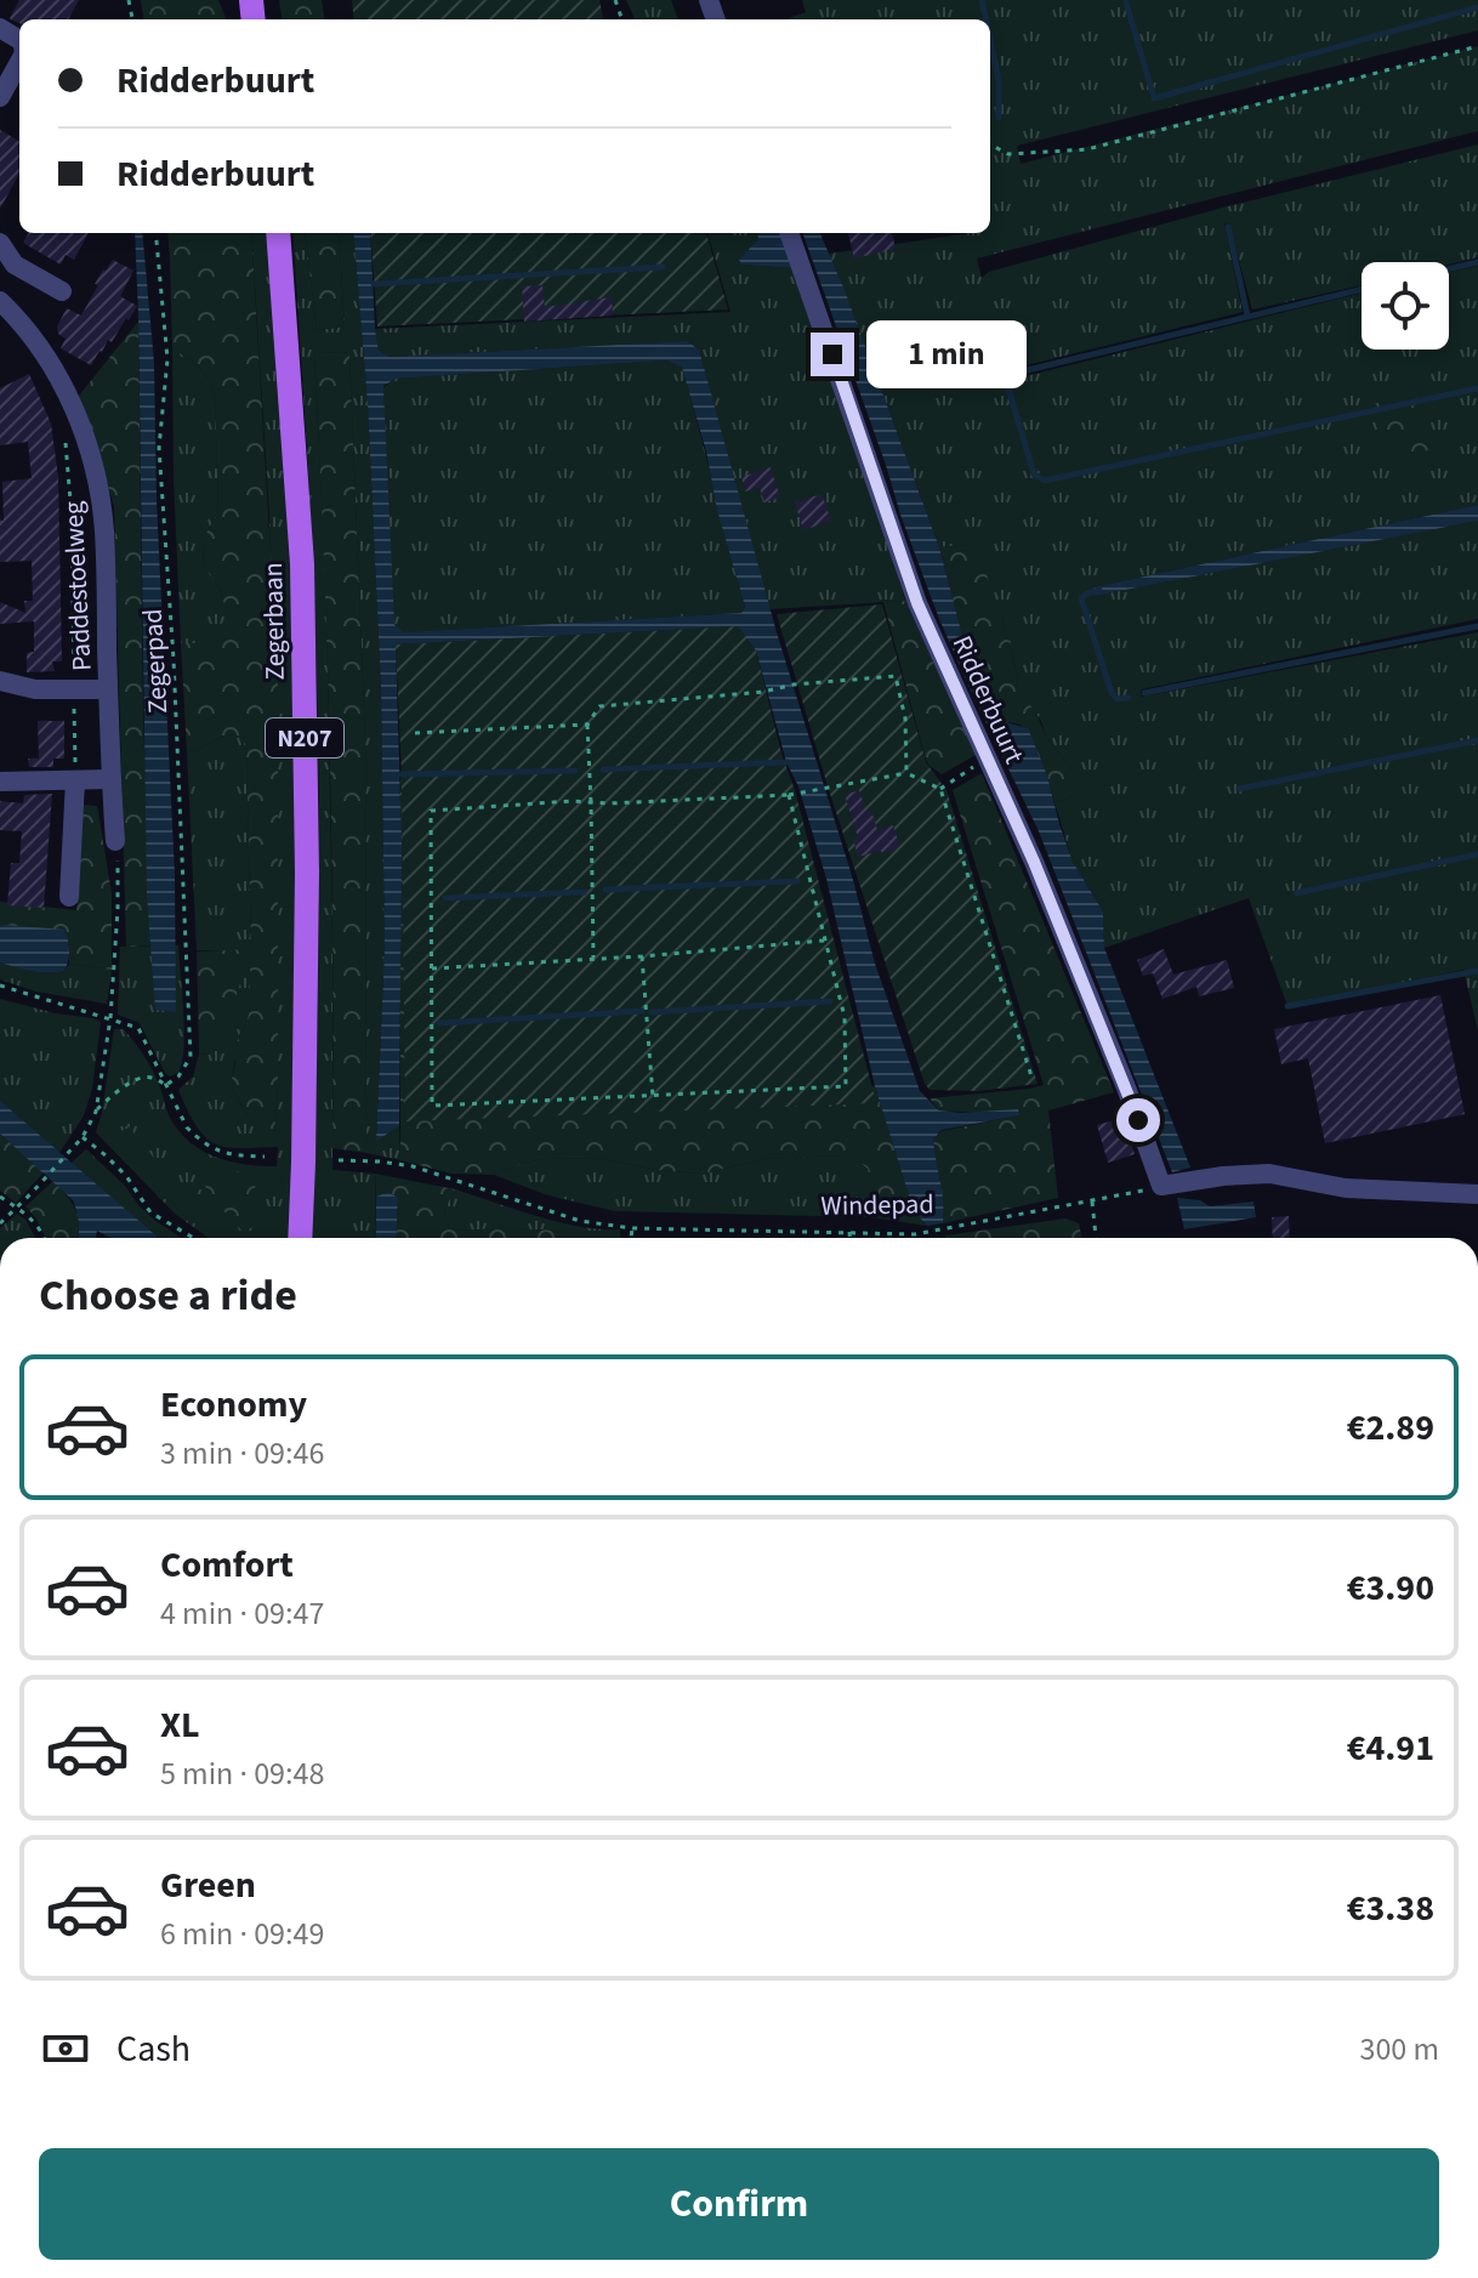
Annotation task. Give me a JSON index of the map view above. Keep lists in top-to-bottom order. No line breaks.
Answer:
{"streets":{"main road":["Zegerbaan","N207"],"street":["Paddestoelweg","Ridderbuurt"],"path":["Zegerpad","Windepad"]},"crossings":[["Ridderbuurt","Windepad"]],"page":{"banner":["Ridderbuurt","Ridderbuurt"],"bubble":"1 min","heading":"Choose a ride","list":[{"name":"Economy","note":"3 min · 09:46","value":"€2.89"},{"name":"Comfort","note":"4 min · 09:47","value":"€3.90"},{"name":"XL","note":"5 min · 09:48","value":"€4.91"},{"name":"Green","note":"6 min · 09:49","value":"€3.38"}],"pay":["Cash","300 m"],"buttons":"Confirm"}}
